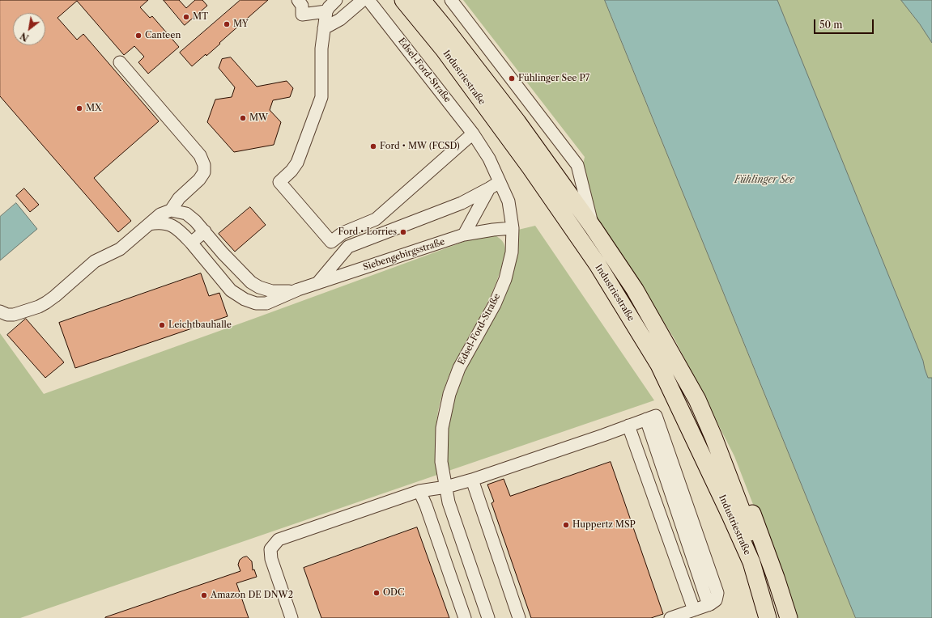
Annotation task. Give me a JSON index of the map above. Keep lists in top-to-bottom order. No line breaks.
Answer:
{"streets":{"highway":["Industriestraße"],"street":["Edsel-Ford-Straße","Siebengebirgsstraße"]},"crossings":[["Edsel-Ford-Straße","Siebengebirgsstraße"]],"water":["Fühlinger See"],"places":["MT","MY","Canteen","Fühlinger See P7","MX","MW","Ford • MW (FCSD)","Ford • Lorries","Leichtbauhalle","Huppertz MSP","ODC","Amazon DE DNW2"],"scale_bar":"50 m","north":"bottom left"}
